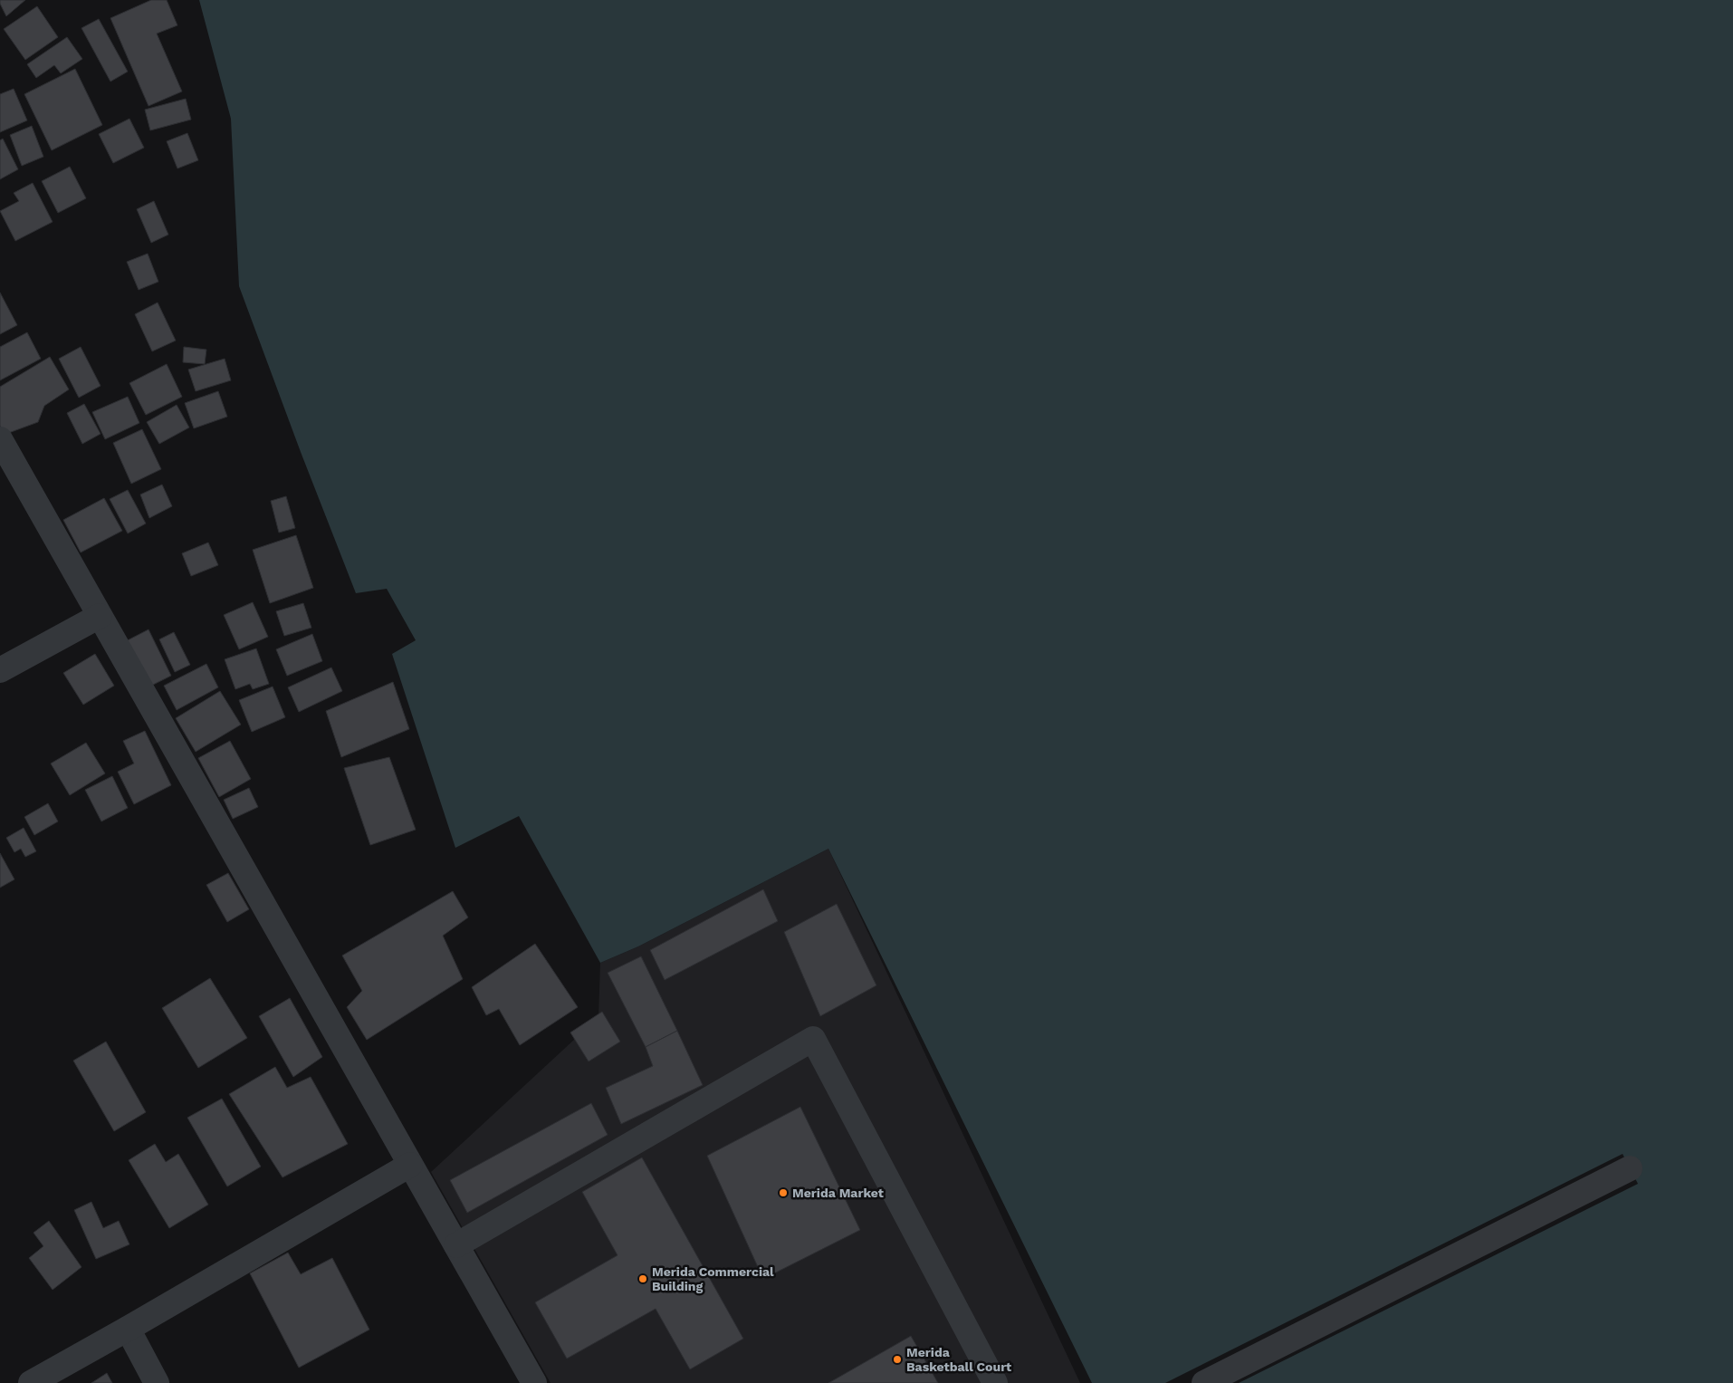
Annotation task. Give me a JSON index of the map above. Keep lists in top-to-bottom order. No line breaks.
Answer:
{"places":["Merida Market","Merida Commercial Building","Merida Basketball Court"]}
